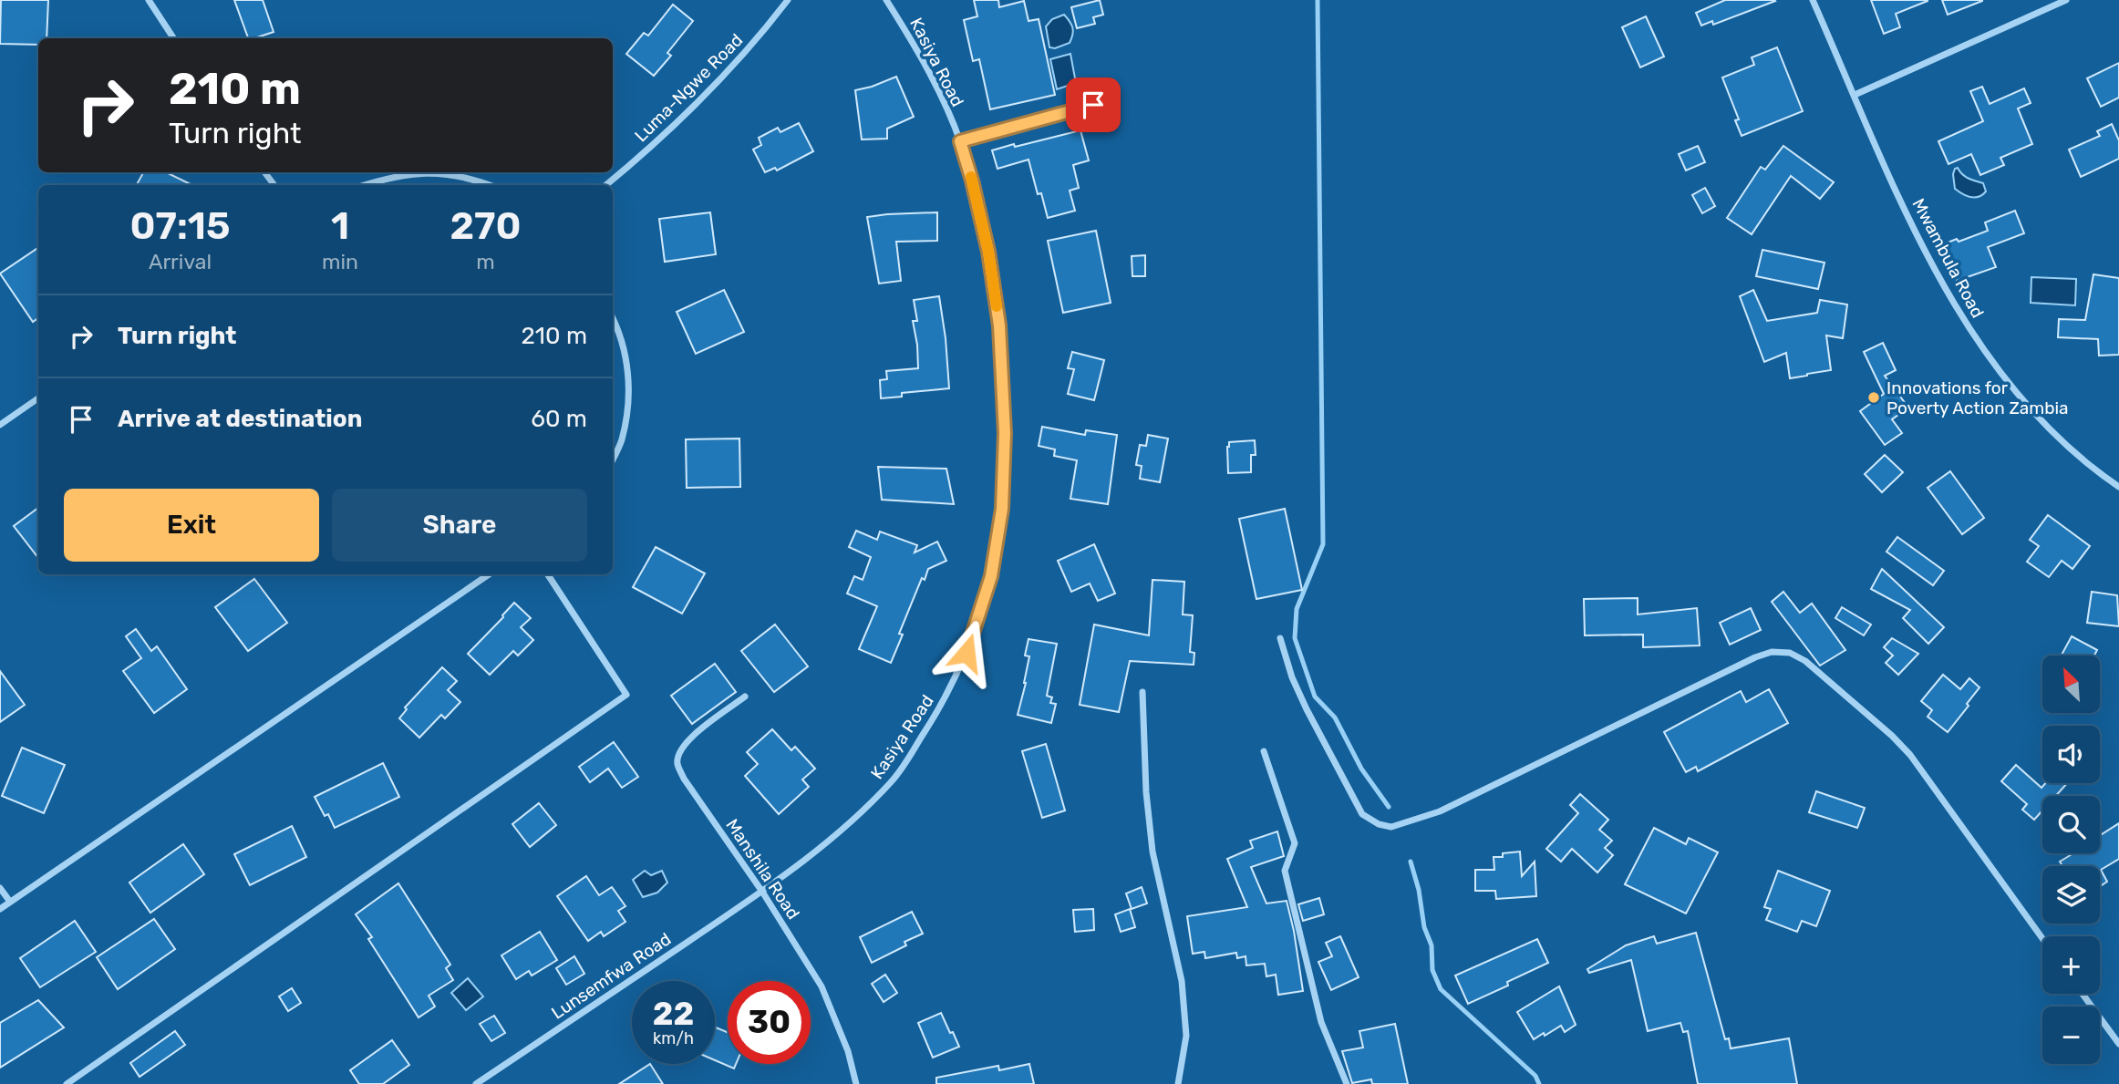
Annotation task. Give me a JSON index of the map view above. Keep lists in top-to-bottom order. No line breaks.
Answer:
{"streets":{"street":["Kasiya Road","Luma-Ngwe Road","Mwambula Road","Manshila Road","Lunsemfwa Road"]},"crossings":[["Kasiya Road","Manshila Road"],["Kasiya Road","Lunsemfwa Road"],["Manshila Road","Lunsemfwa Road"]],"places":["Innovations for Poverty Action Zambia"],"north":"top left","page":{"turn":["210 m","Turn right"],"eta":["07:15","Arrival","1","min","270","m"],"list":[{"name":"Turn right","value":"210 m"},{"name":"Arrive at destination","value":"60 m"}],"buttons":["Exit","Share"],"map_buttons":["+","−"],"speed":"22 km/h","limit":"30"}}
